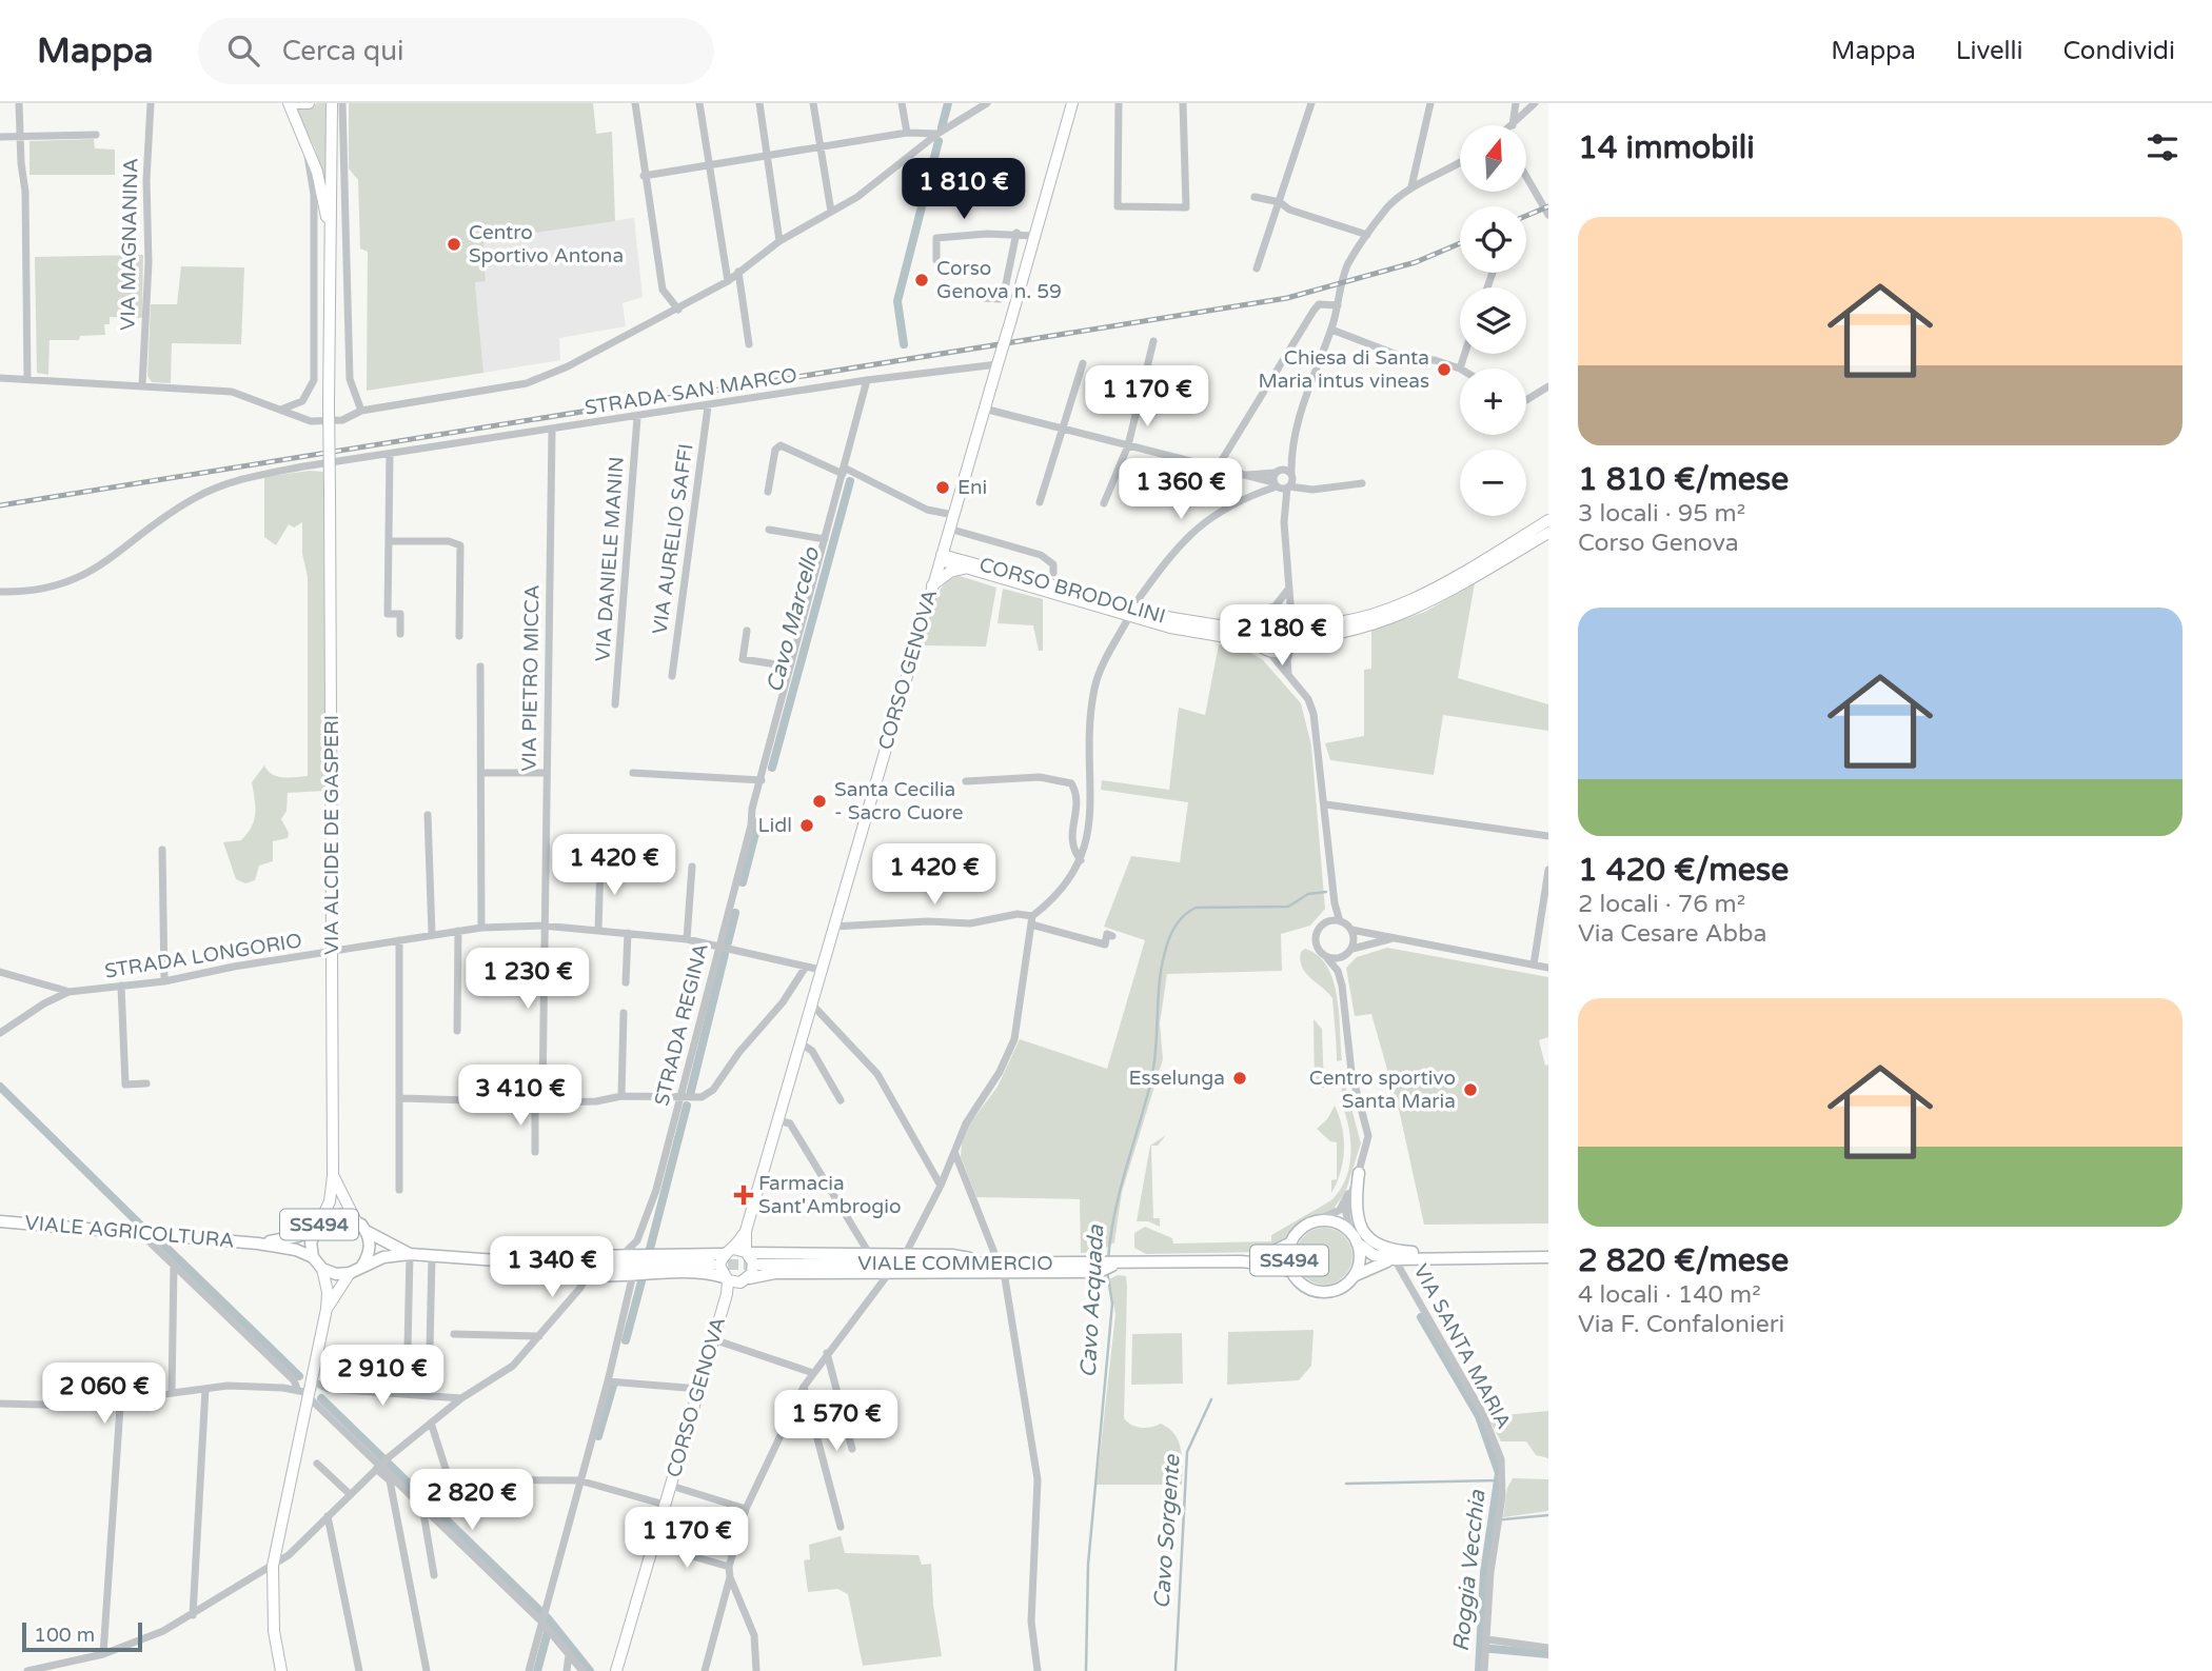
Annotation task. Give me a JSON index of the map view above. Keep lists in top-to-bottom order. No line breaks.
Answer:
{"streets":{"main road":["CORSO BRODOLINI","CORSO GENOVA","VIA ALCIDE DE GASPERI","SS494","VIALE AGRICOLTURA","VIALE COMMERCIO"],"street":["VIA MAGNANINA","STRADA SAN MARCO","VIA AURELIO SAFFI","VIA DANIELE MANIN","VIA PIETRO MICCA","STRADA LONGORIO","STRADA REGINA","VIA SANTA MARIA"]},"crossings":[["STRADA SAN MARCO","VIA AURELIO SAFFI"],["STRADA SAN MARCO","VIA DANIELE MANIN"],["STRADA SAN MARCO","CORSO GENOVA"],["STRADA SAN MARCO","VIA PIETRO MICCA"],["STRADA SAN MARCO","STRADA REGINA"],["CORSO BRODOLINI","CORSO GENOVA"],["CORSO GENOVA","STRADA LONGORIO"],["VIA PIETRO MICCA","STRADA LONGORIO"],["VIA ALCIDE DE GASPERI","STRADA LONGORIO"],["VIA ALCIDE DE GASPERI","SS494"],["VIA ALCIDE DE GASPERI","VIALE AGRICOLTURA"],["STRADA LONGORIO","STRADA REGINA"],["SS494","VIALE AGRICOLTURA"],["SS494","VIALE COMMERCIO"],["VIALE COMMERCIO","VIA SANTA MARIA"]],"water":["Cavo Marcello","Cavo Acquada","Cavo Sorgente","Roggia Vecchia"],"places":{"other":["Centro Sportivo Antona","Corso Genova n. 59","Chiesa di Santa Maria intus vineas","Eni","Santa Cecilia - Sacro Cuore","Lidl","Esselunga","Centro sportivo Santa Maria"],"health":["Farmacia Sant'Ambrogio"]},"scale_bar":"100 m","north":"top","page":{"header":"Mappa","search":"Cerca qui","nav":["Mappa","Livelli","Condividi"],"heading":"14 immobili","map_buttons":["+","−"],"price":["1 810 €","1 170 €","1 360 €","2 180 €","1 420 €","1 420 €","1 230 €","3 410 €","1 340 €","2 910 €","2 060 €","1 570 €","2 820 €","1 170 €"],"list":[{"name":"1 810 €/mese","note":"3 locali · 95 m² · Corso Genova"},{"name":"1 420 €/mese","note":"2 locali · 76 m² · Via Cesare Abba"},{"name":"2 820 €/mese","note":"4 locali · 140 m² · Via F. Confalonieri"}],"scale":"100 m"}}
